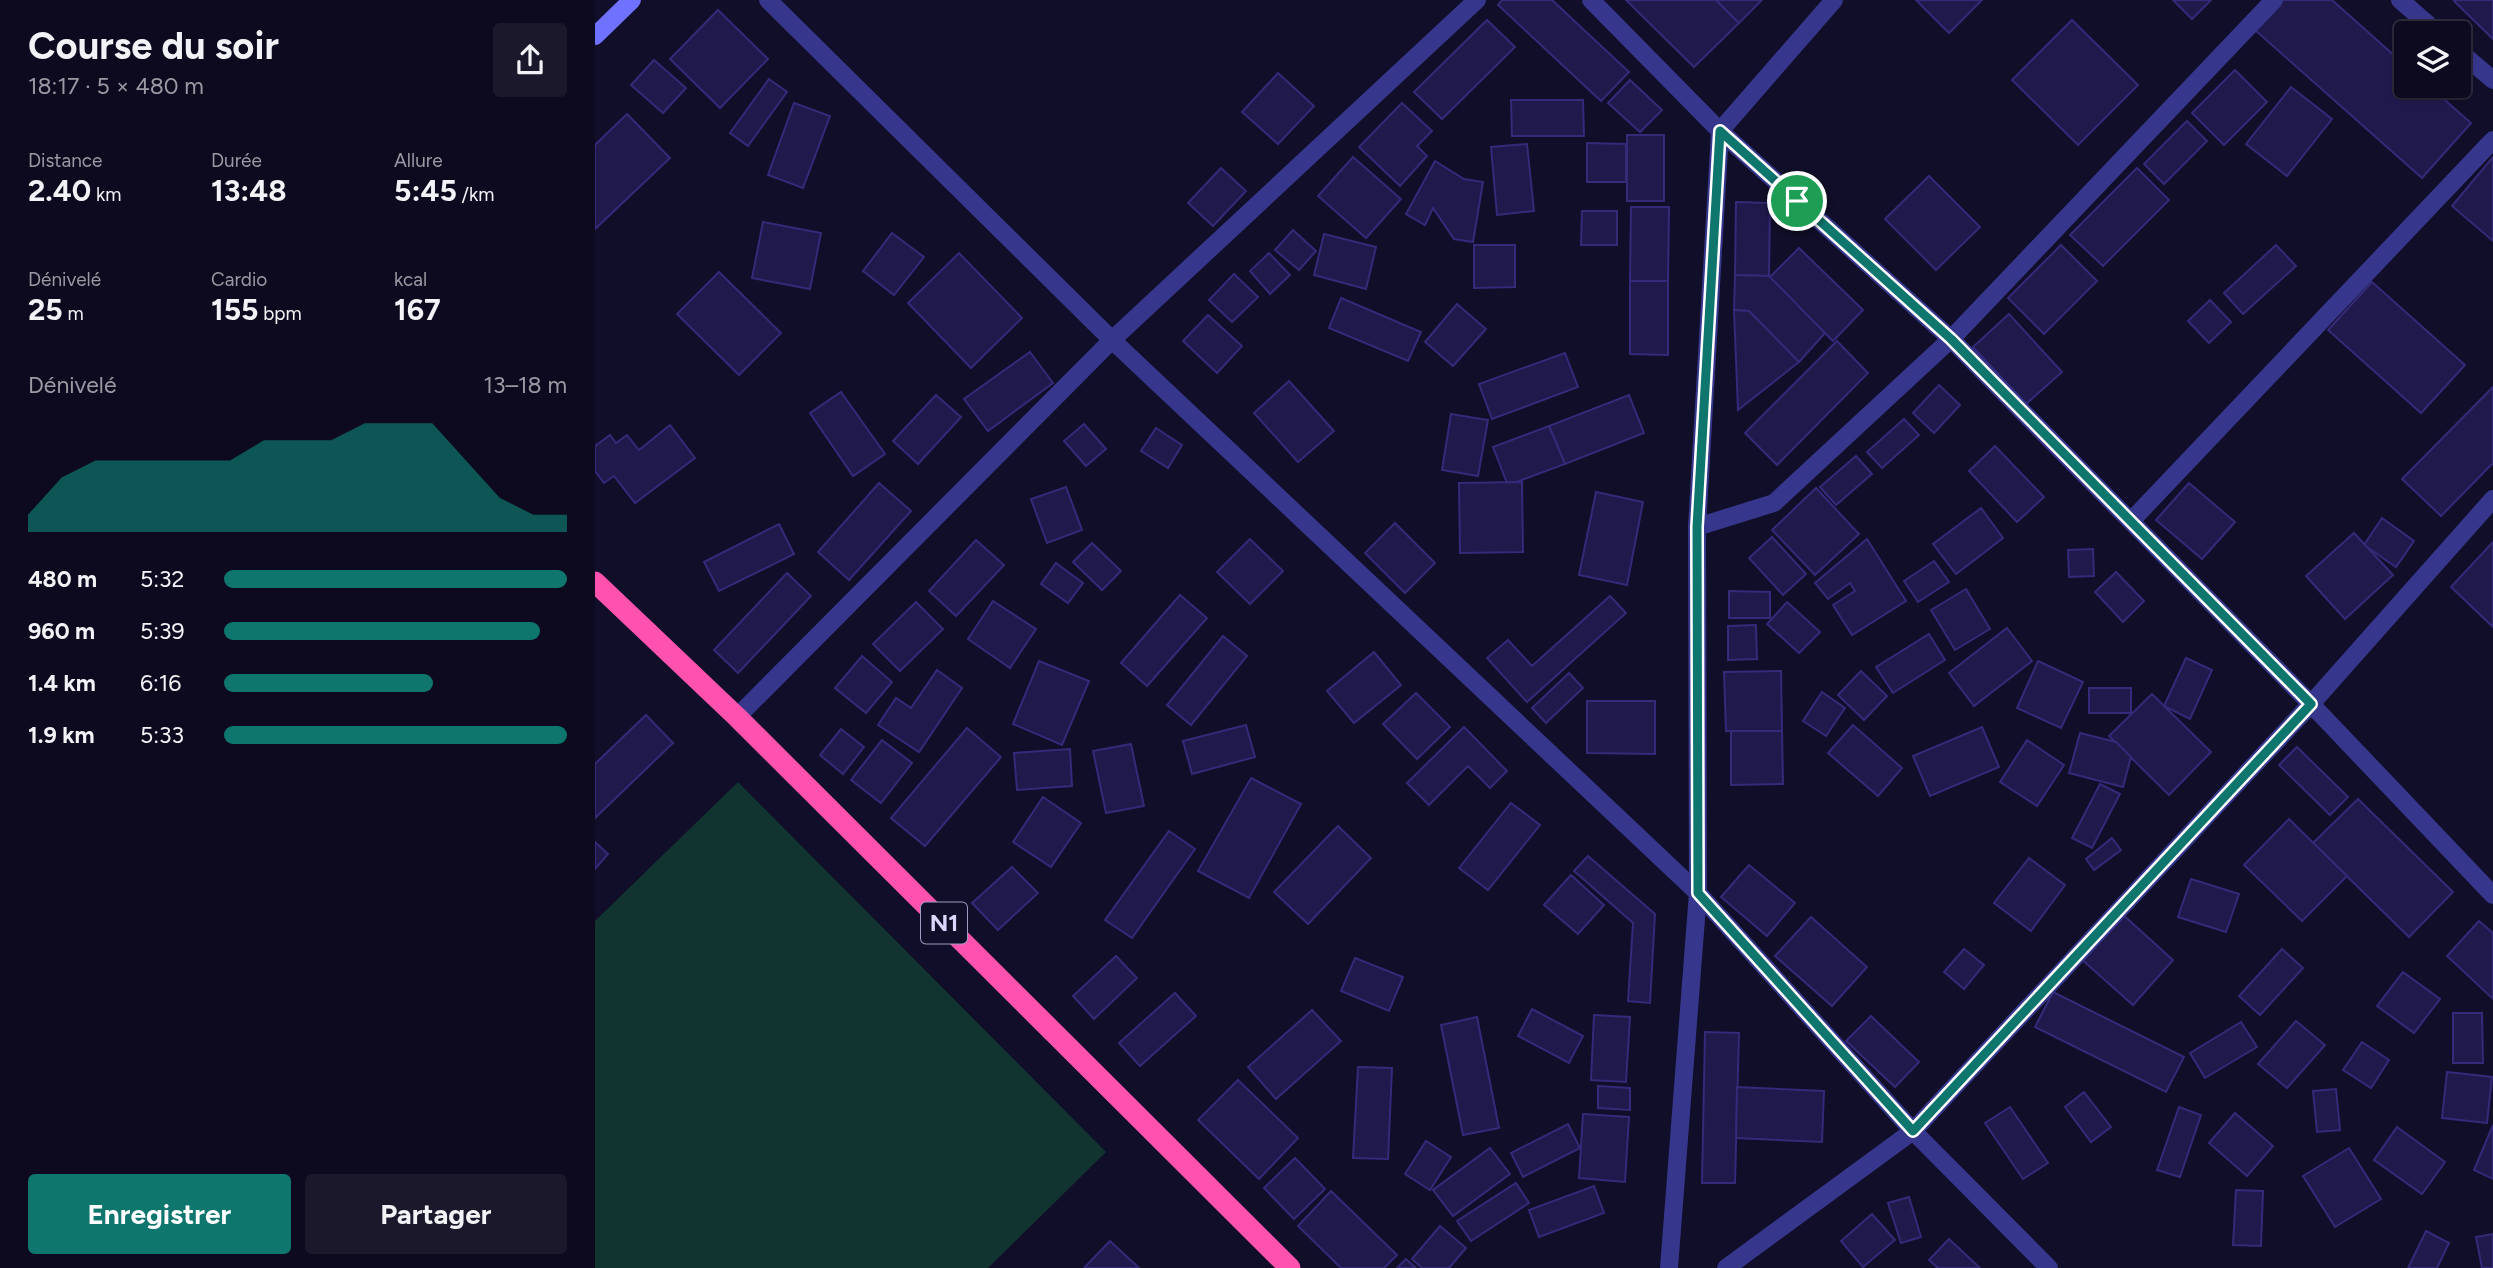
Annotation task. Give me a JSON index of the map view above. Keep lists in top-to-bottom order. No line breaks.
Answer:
{"streets":{"highway":["N1"]},"page":{"heading":["Course du soir","18:17 · 5 × 480 m"],"stats":[["Distance","2.40 km"],["Durée","13:48"],["Allure","5:45 /km"],["Dénivelé","25 m"],["Cardio","155 bpm"],["kcal","167"]],"chart":["Dénivelé","13–18 m"],"list":[{"name":"480 m","note":"5:32"},{"name":"960 m","note":"5:39"},{"name":"1.4 km","note":"6:16"},{"name":"1.9 km","note":"5:33"}],"buttons":["Enregistrer","Partager"]}}
